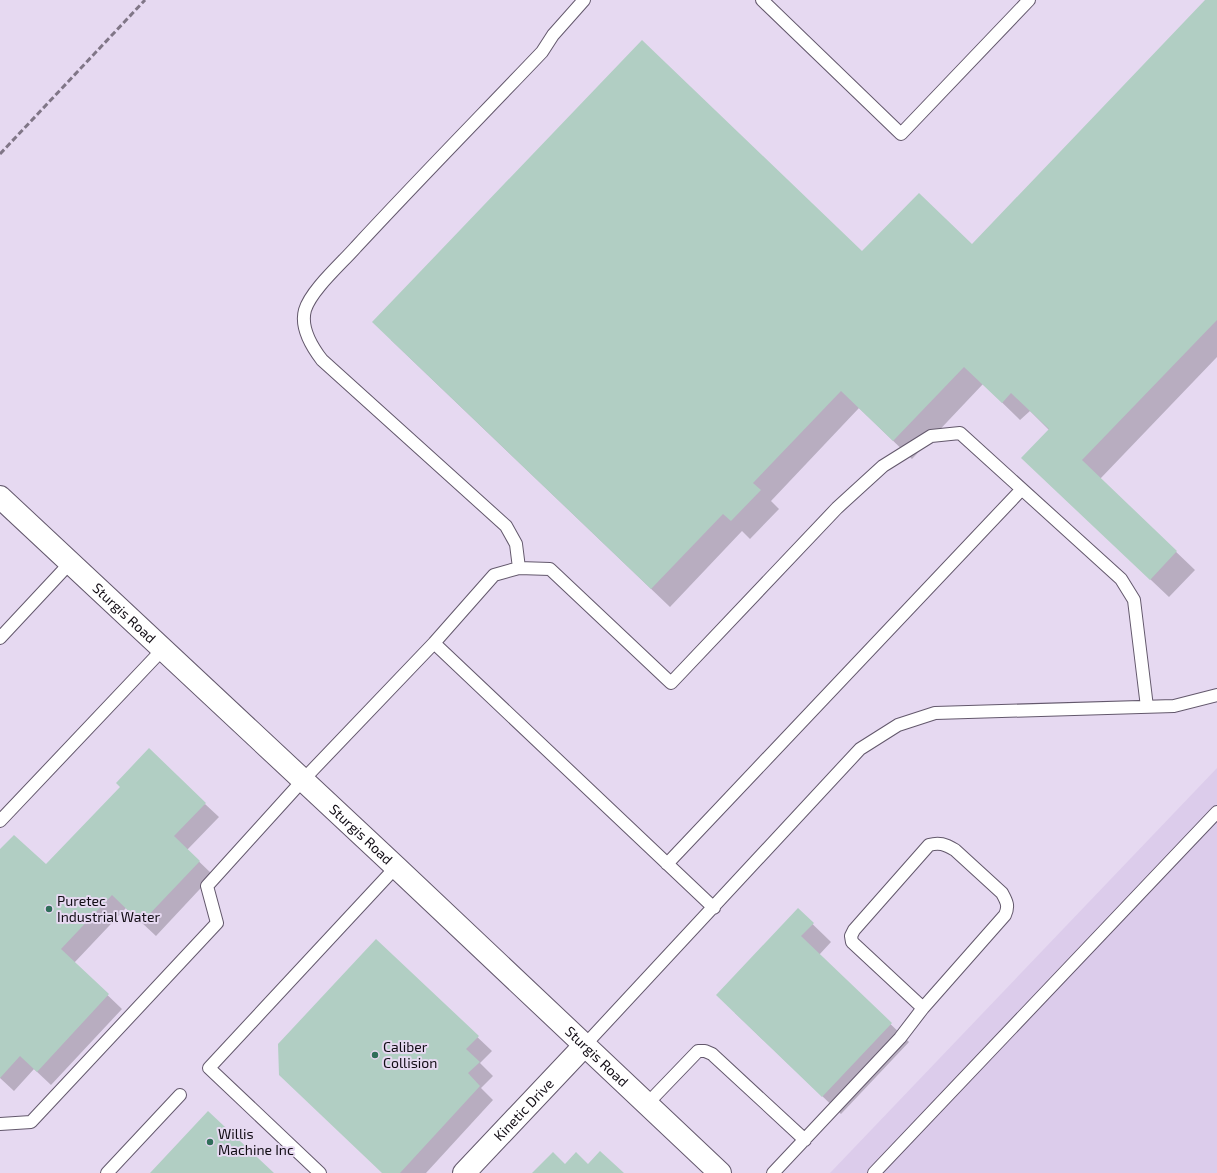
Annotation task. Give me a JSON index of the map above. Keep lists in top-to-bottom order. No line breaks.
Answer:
{"streets":{"street":["Sturgis Road","Kinetic Drive"]},"crossings":[["Sturgis Road","Kinetic Drive"]],"places":["Puretec Industrial Water","Caliber Collision","Willis Machine Inc"]}
